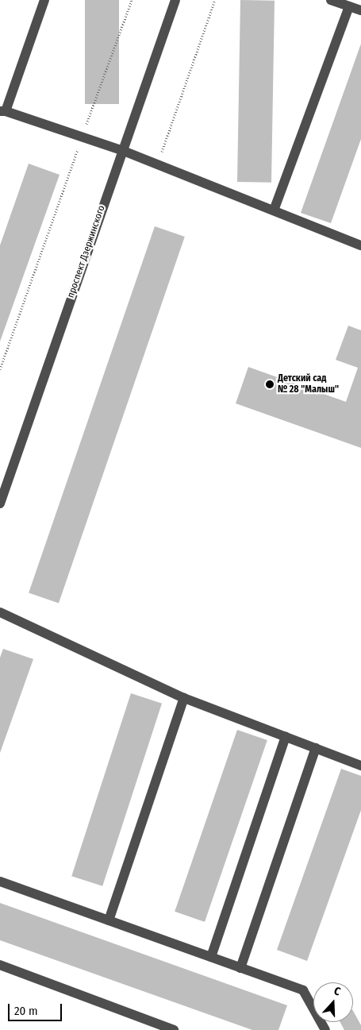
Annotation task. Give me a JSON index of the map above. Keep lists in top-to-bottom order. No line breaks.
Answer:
{"streets":{"street":["проспект Дзержинского"]},"places":["Детский сад № 28 \"Малыш\""],"scale_bar":"20 m","north":"top"}
